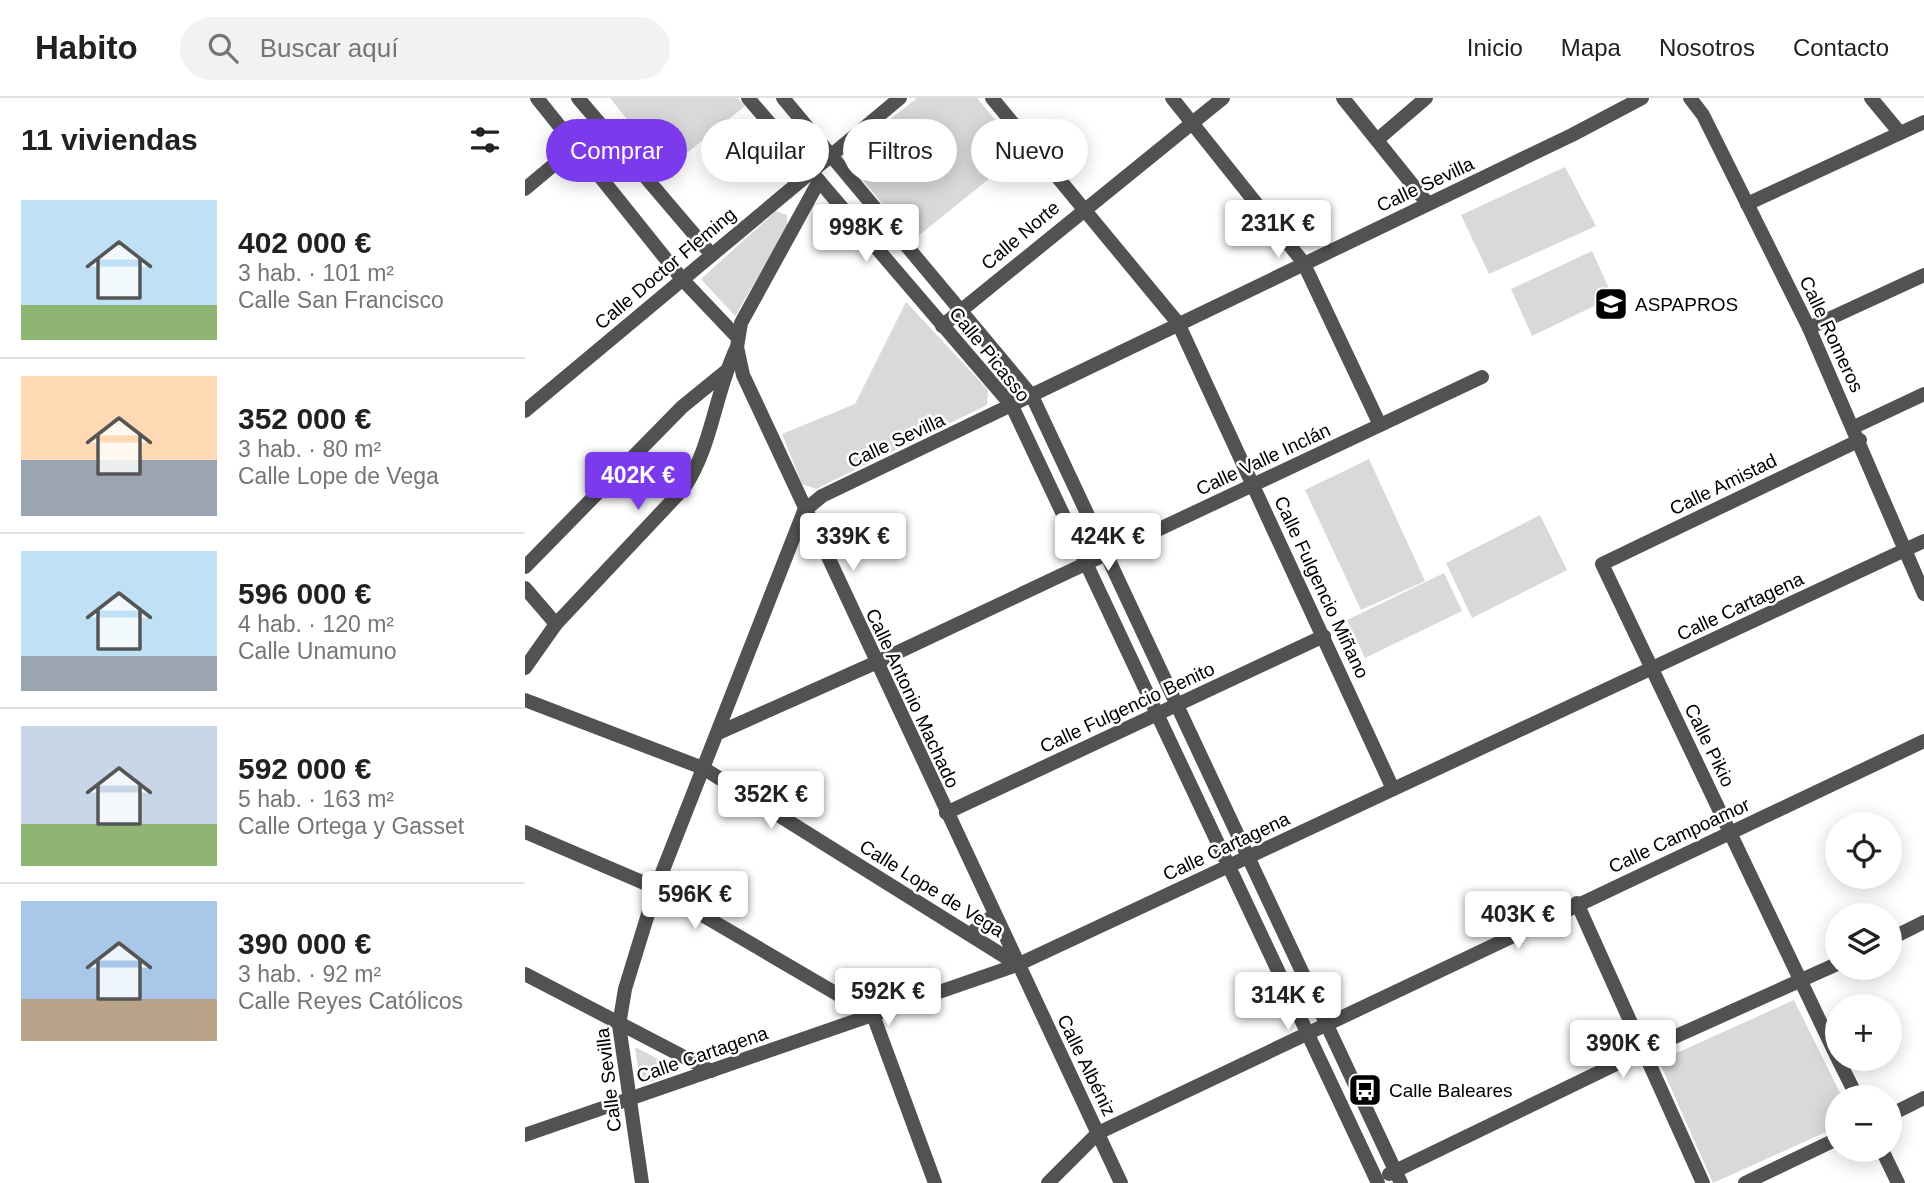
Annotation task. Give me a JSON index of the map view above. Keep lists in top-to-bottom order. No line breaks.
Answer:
{"streets":{"street":["Calle Sevilla","Calle Norte","Calle Doctor Fleming","Calle Romeros","Calle Picasso","Calle Valle Inclán","Calle Amistad","Calle Fulgencio Miñano","Calle Cartagena","Calle Antonio Machado","Calle Fulgencio Benito","Calle Pikio","Calle Campoamor","Calle Lope de Vega","Calle Albéniz"]},"crossings":[["Calle Sevilla","Calle Picasso"],["Calle Sevilla","Calle Valle Inclán"],["Calle Sevilla","Calle Fulgencio Miñano"],["Calle Sevilla","Calle Cartagena"],["Calle Sevilla","Calle Antonio Machado"],["Calle Sevilla","Calle Lope de Vega"],["Calle Norte","Calle Picasso"],["Calle Norte","Calle Fulgencio Miñano"],["Calle Doctor Fleming","Calle Picasso"],["Calle Romeros","Calle Amistad"],["Calle Romeros","Calle Cartagena"],["Calle Picasso","Calle Valle Inclán"],["Calle Picasso","Calle Cartagena"],["Calle Picasso","Calle Fulgencio Benito"],["Calle Valle Inclán","Calle Fulgencio Miñano"],["Calle Valle Inclán","Calle Antonio Machado"],["Calle Amistad","Calle Pikio"],["Calle Fulgencio Miñano","Calle Cartagena"],["Calle Fulgencio Miñano","Calle Fulgencio Benito"],["Calle Cartagena","Calle Antonio Machado"],["Calle Cartagena","Calle Pikio"],["Calle Cartagena","Calle Lope de Vega"],["Calle Cartagena","Calle Albéniz"],["Calle Antonio Machado","Calle Fulgencio Benito"],["Calle Antonio Machado","Calle Lope de Vega"],["Calle Antonio Machado","Calle Albéniz"],["Calle Pikio","Calle Campoamor"],["Calle Campoamor","Calle Albéniz"],["Calle Lope de Vega","Calle Albéniz"]],"places":{"school or university":["ASPAPROS"],"bus stop":["Calle Baleares"]},"page":{"header":"Habito","search":"Buscar aquí","nav":["Inicio","Mapa","Nosotros","Contacto"],"heading":"11 viviendas","chip":["Comprar","Alquilar","Filtros","Nuevo"],"list":[{"name":"402 000 €","note":"3 hab. · 101 m² · Calle San Francisco"},{"name":"352 000 €","note":"3 hab. · 80 m² · Calle Lope de Vega"},{"name":"596 000 €","note":"4 hab. · 120 m² · Calle Unamuno"},{"name":"592 000 €","note":"5 hab. · 163 m² · Calle Ortega y Gasset"},{"name":"390 000 €","note":"3 hab. · 92 m² · Calle Reyes Católicos"}],"price":["231K €","998K €","402K €","339K €","424K €","352K €","596K €","403K €","592K €","314K €","390K €"],"map_buttons":["+","−"]}}
